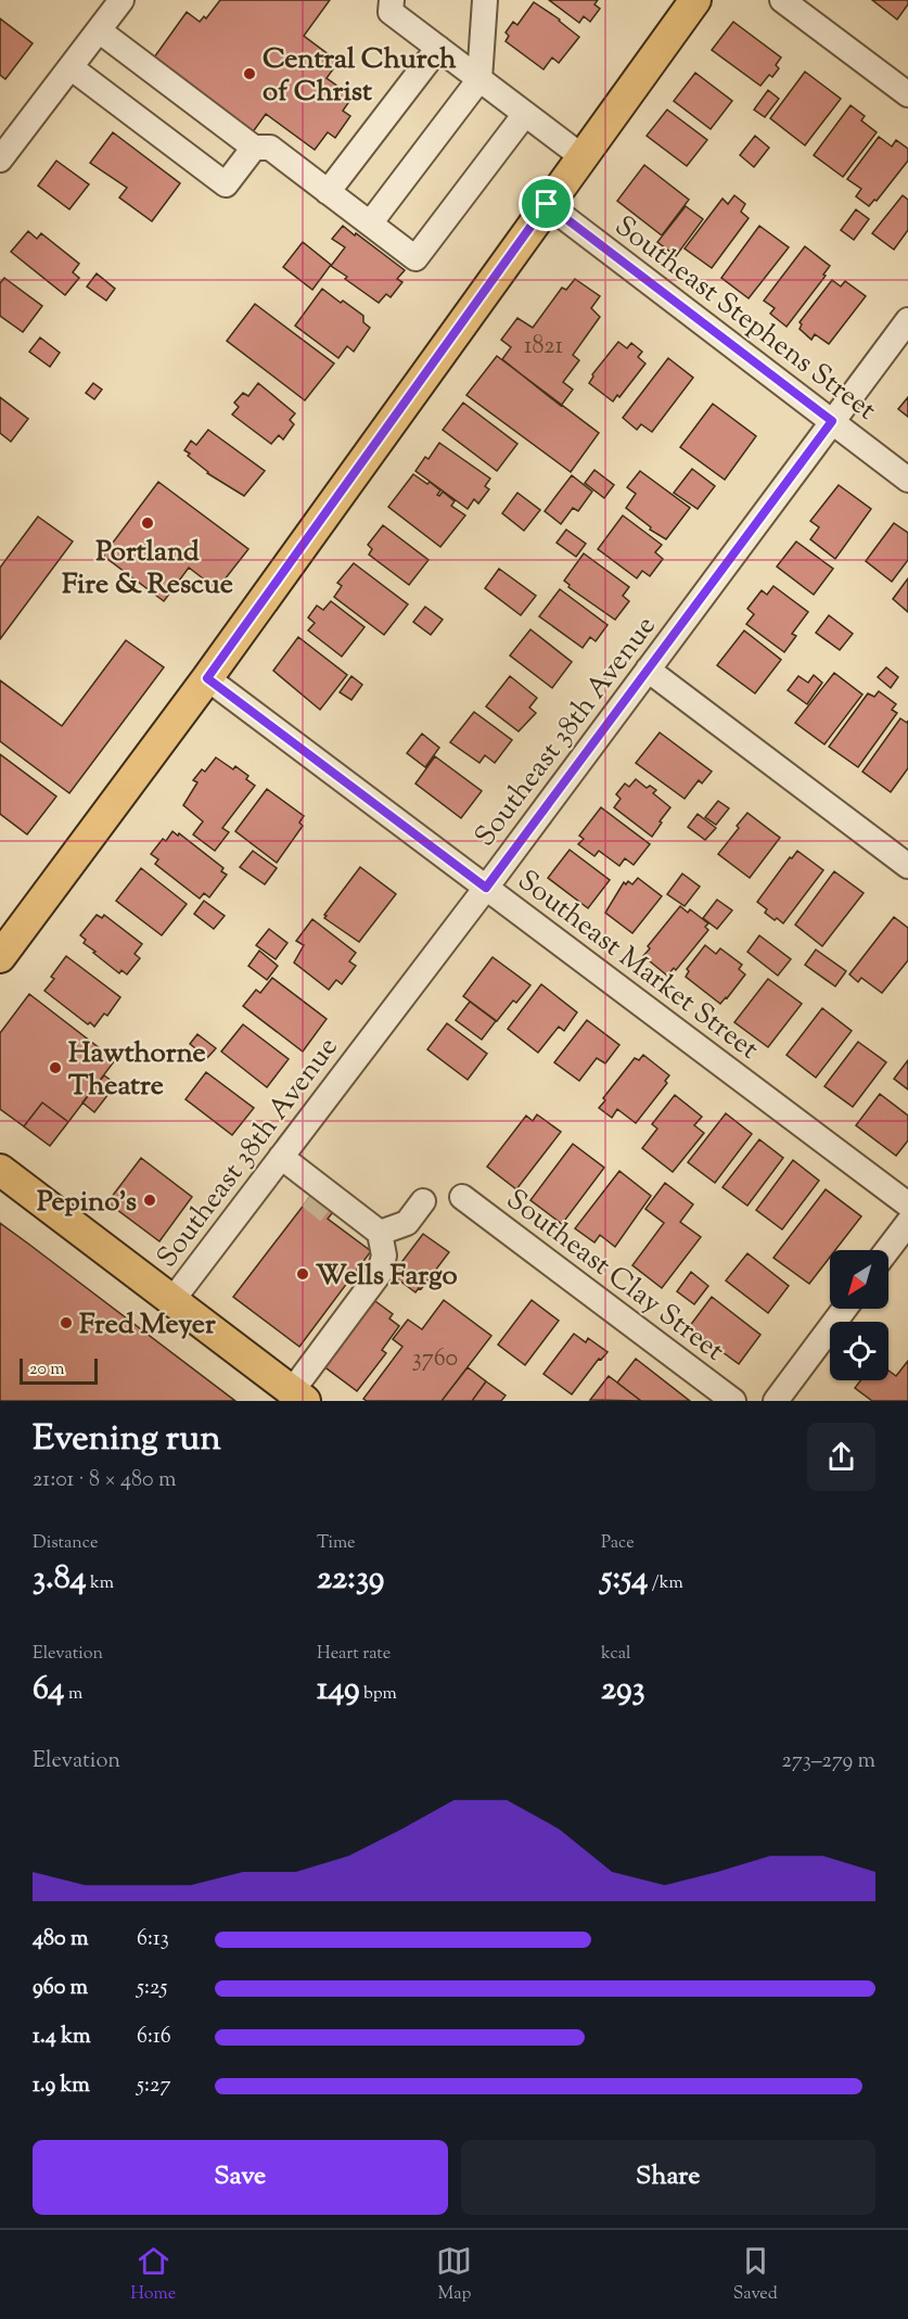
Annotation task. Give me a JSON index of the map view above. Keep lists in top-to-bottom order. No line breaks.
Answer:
{"streets":{"street":["Southeast Stephens Street","Southeast 38th Avenue","Southeast Market Street","Southeast Clay Street"]},"crossings":[["Southeast Stephens Street","Southeast 38th Avenue"],["Southeast 38th Avenue","Southeast Market Street"]],"places":["Central Church of Christ","Portland Fire & Rescue","Hawthorne Theatre","Pepino's","Wells Fargo","Fred Meyer"],"house_numbers":["1821","3760"],"scale_bar":"20 m","north":"bottom left","page":{"scale":"20 m","heading":["Evening run","21:01 · 8 × 480 m"],"stats":[["Distance","3.84 km"],["Time","22:39"],["Pace","5:54 /km"],["Elevation","64 m"],["Heart rate","149 bpm"],["kcal","293"]],"chart":["Elevation","273–279 m"],"list":[{"name":"480 m","note":"6:13"},{"name":"960 m","note":"5:25"},{"name":"1.4 km","note":"6:16"},{"name":"1.9 km","note":"5:27"}],"buttons":["Save","Share"],"tabs":["Home","Map","Saved"]}}
